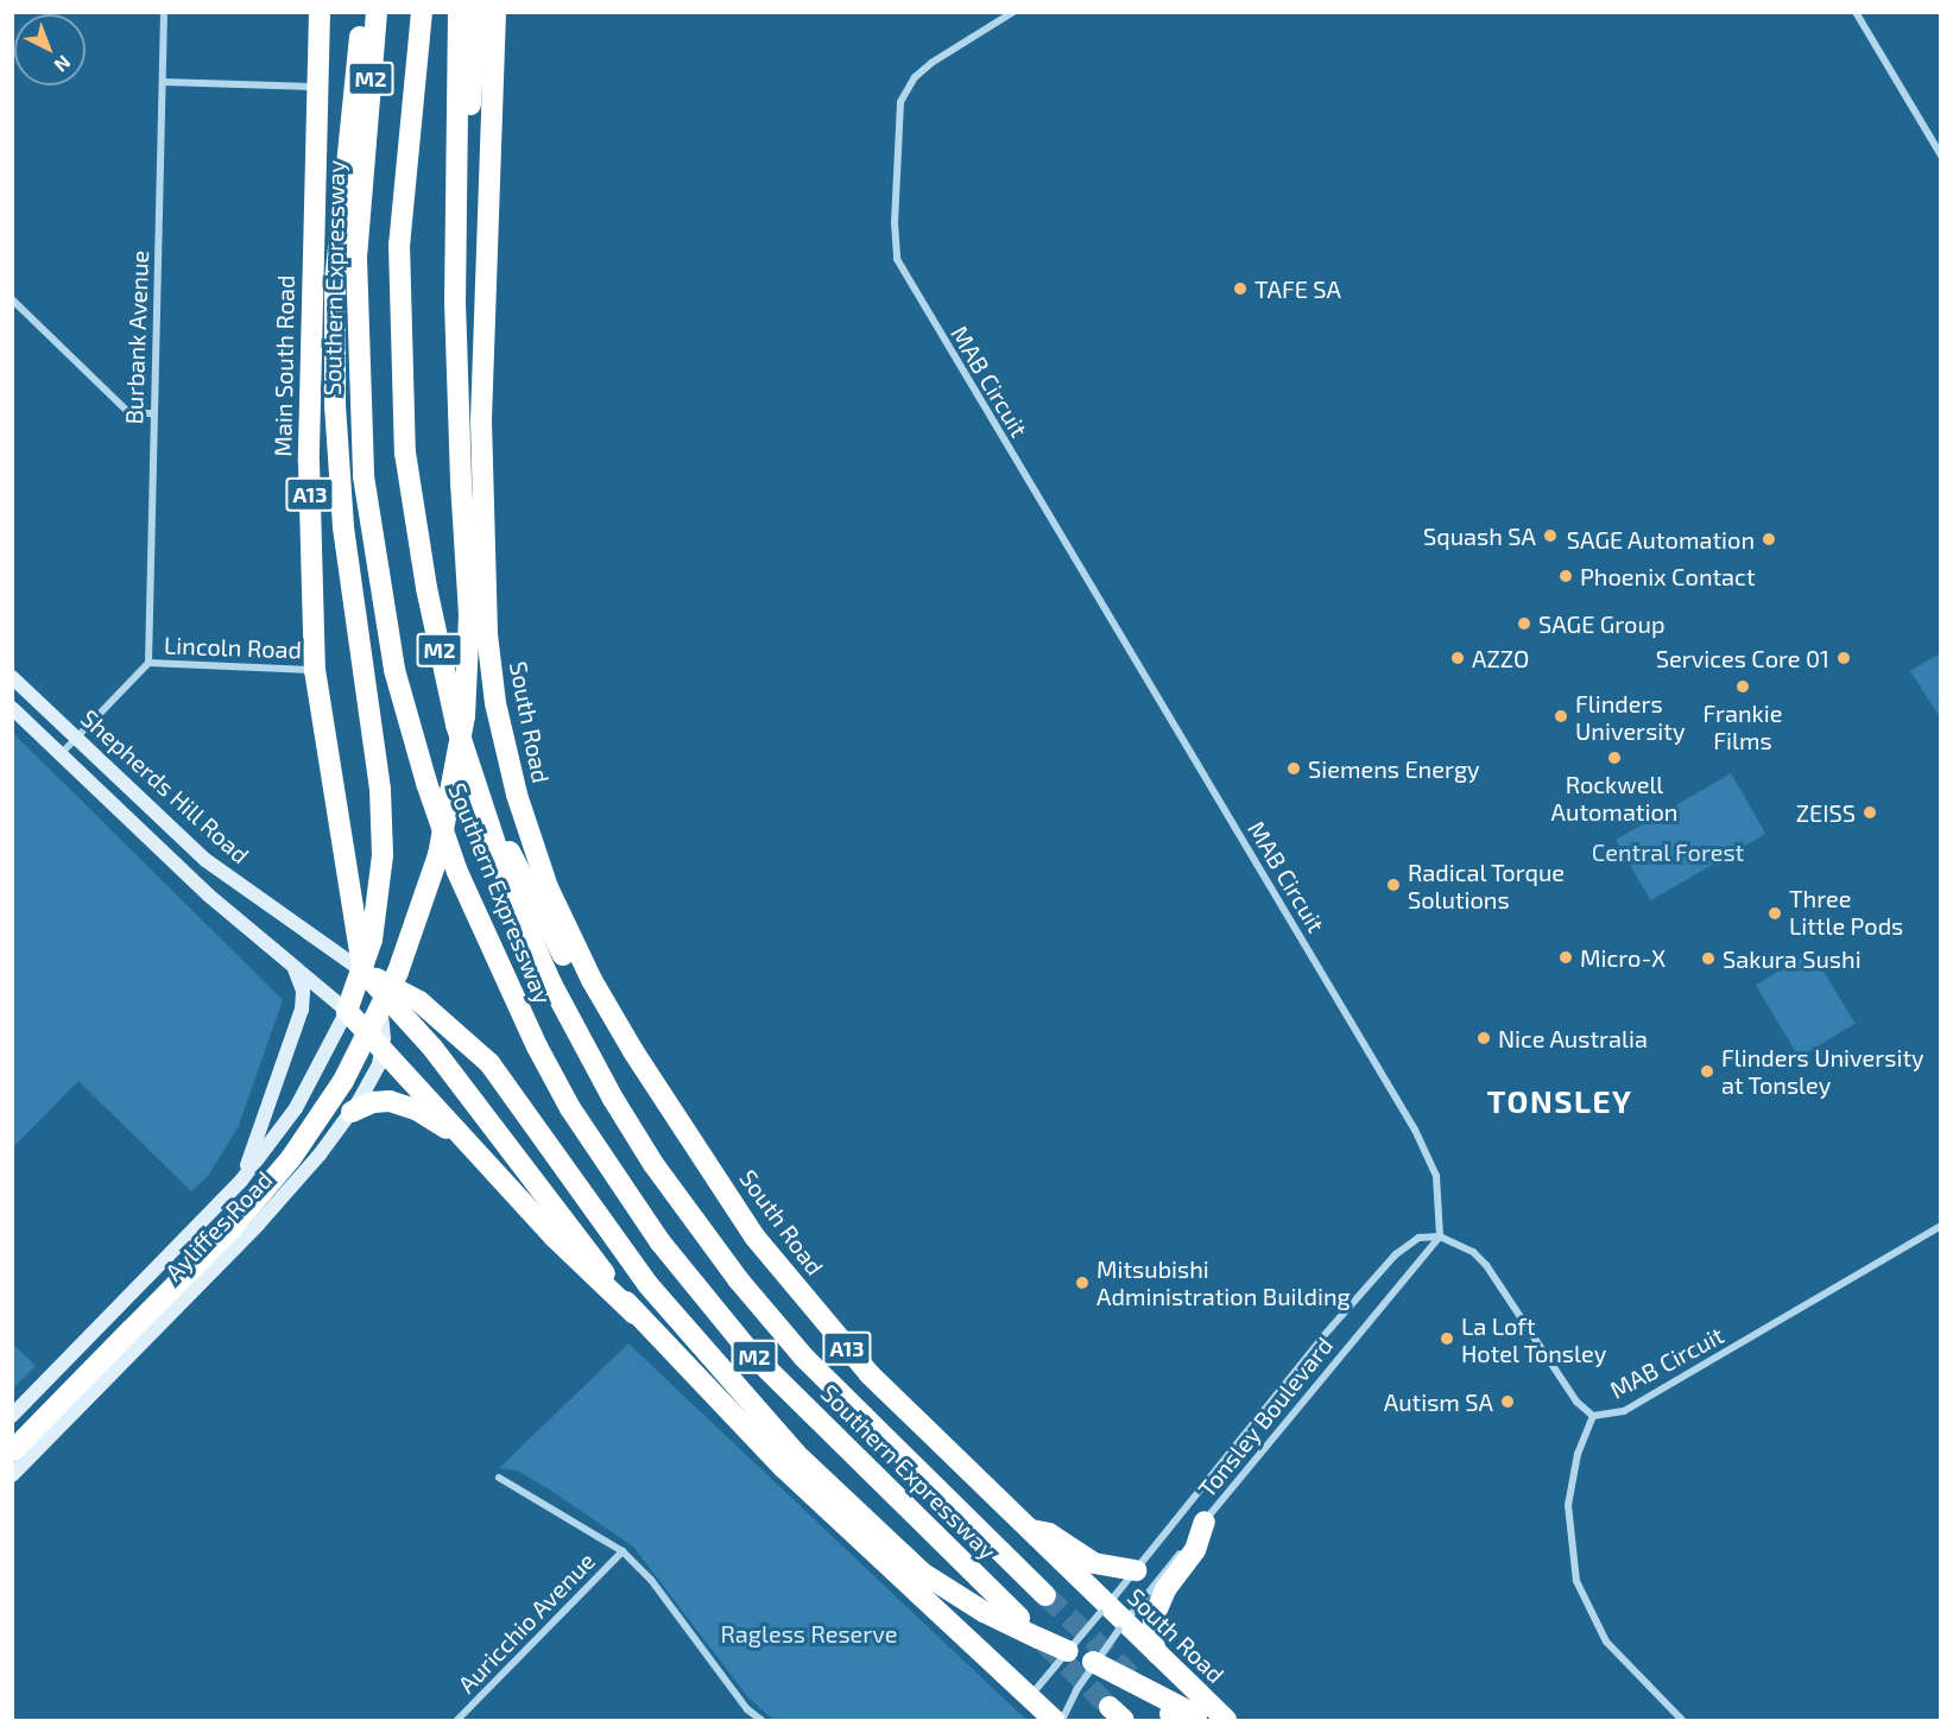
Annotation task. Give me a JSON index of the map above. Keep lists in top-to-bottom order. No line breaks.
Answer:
{"streets":{"highway":["M2","Southern Expressway","Main South Road","A13","South Road","Ayliffes Road"],"main road":["Shepherds Hill Road"],"street":["Burbank Avenue","MAB Circuit","Lincoln Road","Tonsley Boulevard","Auricchio Avenue"]},"crossings":[["Burbank Avenue","Lincoln Road"],["Main South Road","Lincoln Road"],["Main South Road","Shepherds Hill Road"],["Main South Road","Ayliffes Road"],["MAB Circuit","Tonsley Boulevard"],["Lincoln Road","Shepherds Hill Road"],["South Road","Tonsley Boulevard"],["Shepherds Hill Road","Ayliffes Road"]],"districts":["TONSLEY"],"parks":["Central Forest","Ragless Reserve"],"places":["TAFE SA","Squash SA","SAGE Automation","Phoenix Contact","SAGE Group","AZZO","Services Core 01","Frankie Films","Flinders University","Rockwell Automation","Siemens Energy","ZEISS","Radical Torque Solutions","Three Little Pods","Micro-X","Sakura Sushi","Nice Australia","Flinders University at Tonsley","Mitsubishi Administration Building","La Loft Hotel Tonsley","Autism SA"],"north":"bottom right"}
